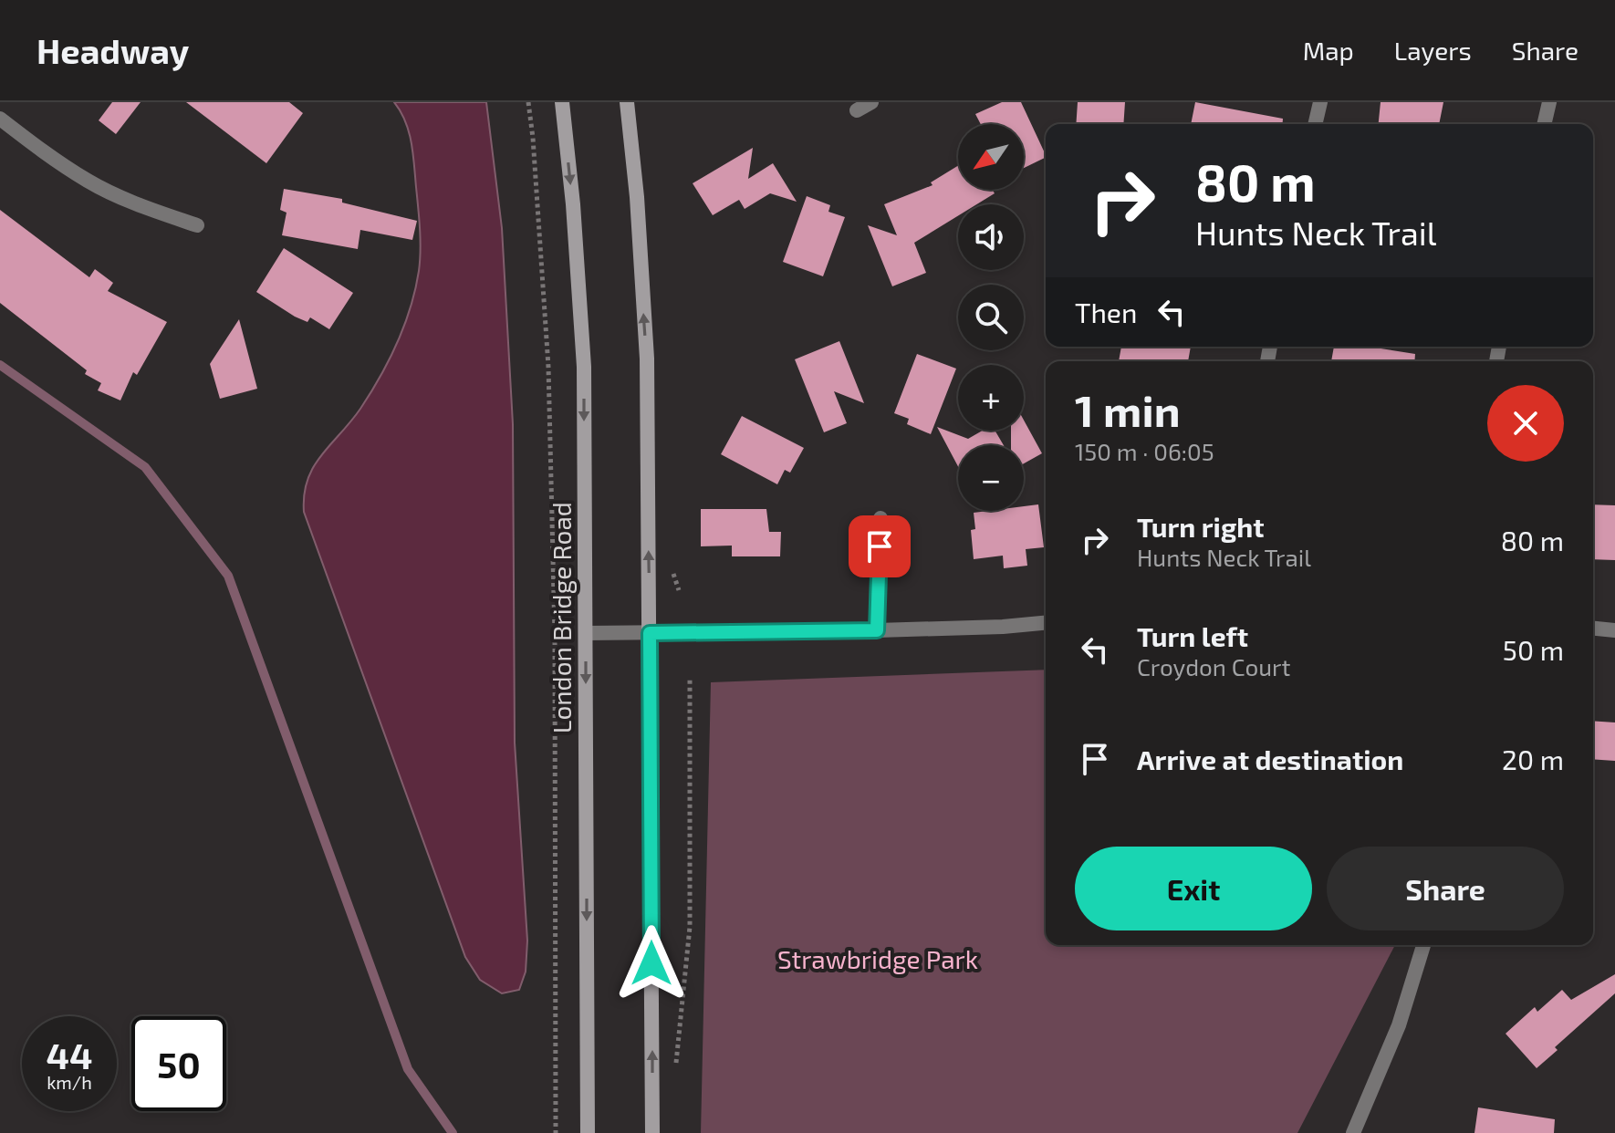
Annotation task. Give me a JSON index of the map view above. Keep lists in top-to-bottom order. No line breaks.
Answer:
{"streets":{"main road":["London Bridge Road"]},"parks":["Strawbridge Park"],"north":"bottom left","page":{"header":"Headway","nav":["Map","Layers","Share"],"map_buttons":["+","−"],"turn":["80 m","Hunts Neck Trail"],"then":"Then","heading":["1 min","150 m · 06:05"],"list":[{"name":"Turn right","note":"Hunts Neck Trail","value":"80 m"},{"name":"Turn left","note":"Croydon Court","value":"50 m"},{"name":"Arrive at destination","value":"20 m"}],"buttons":["Exit","Share"],"speed":"44 km/h","limit":"50"}}
